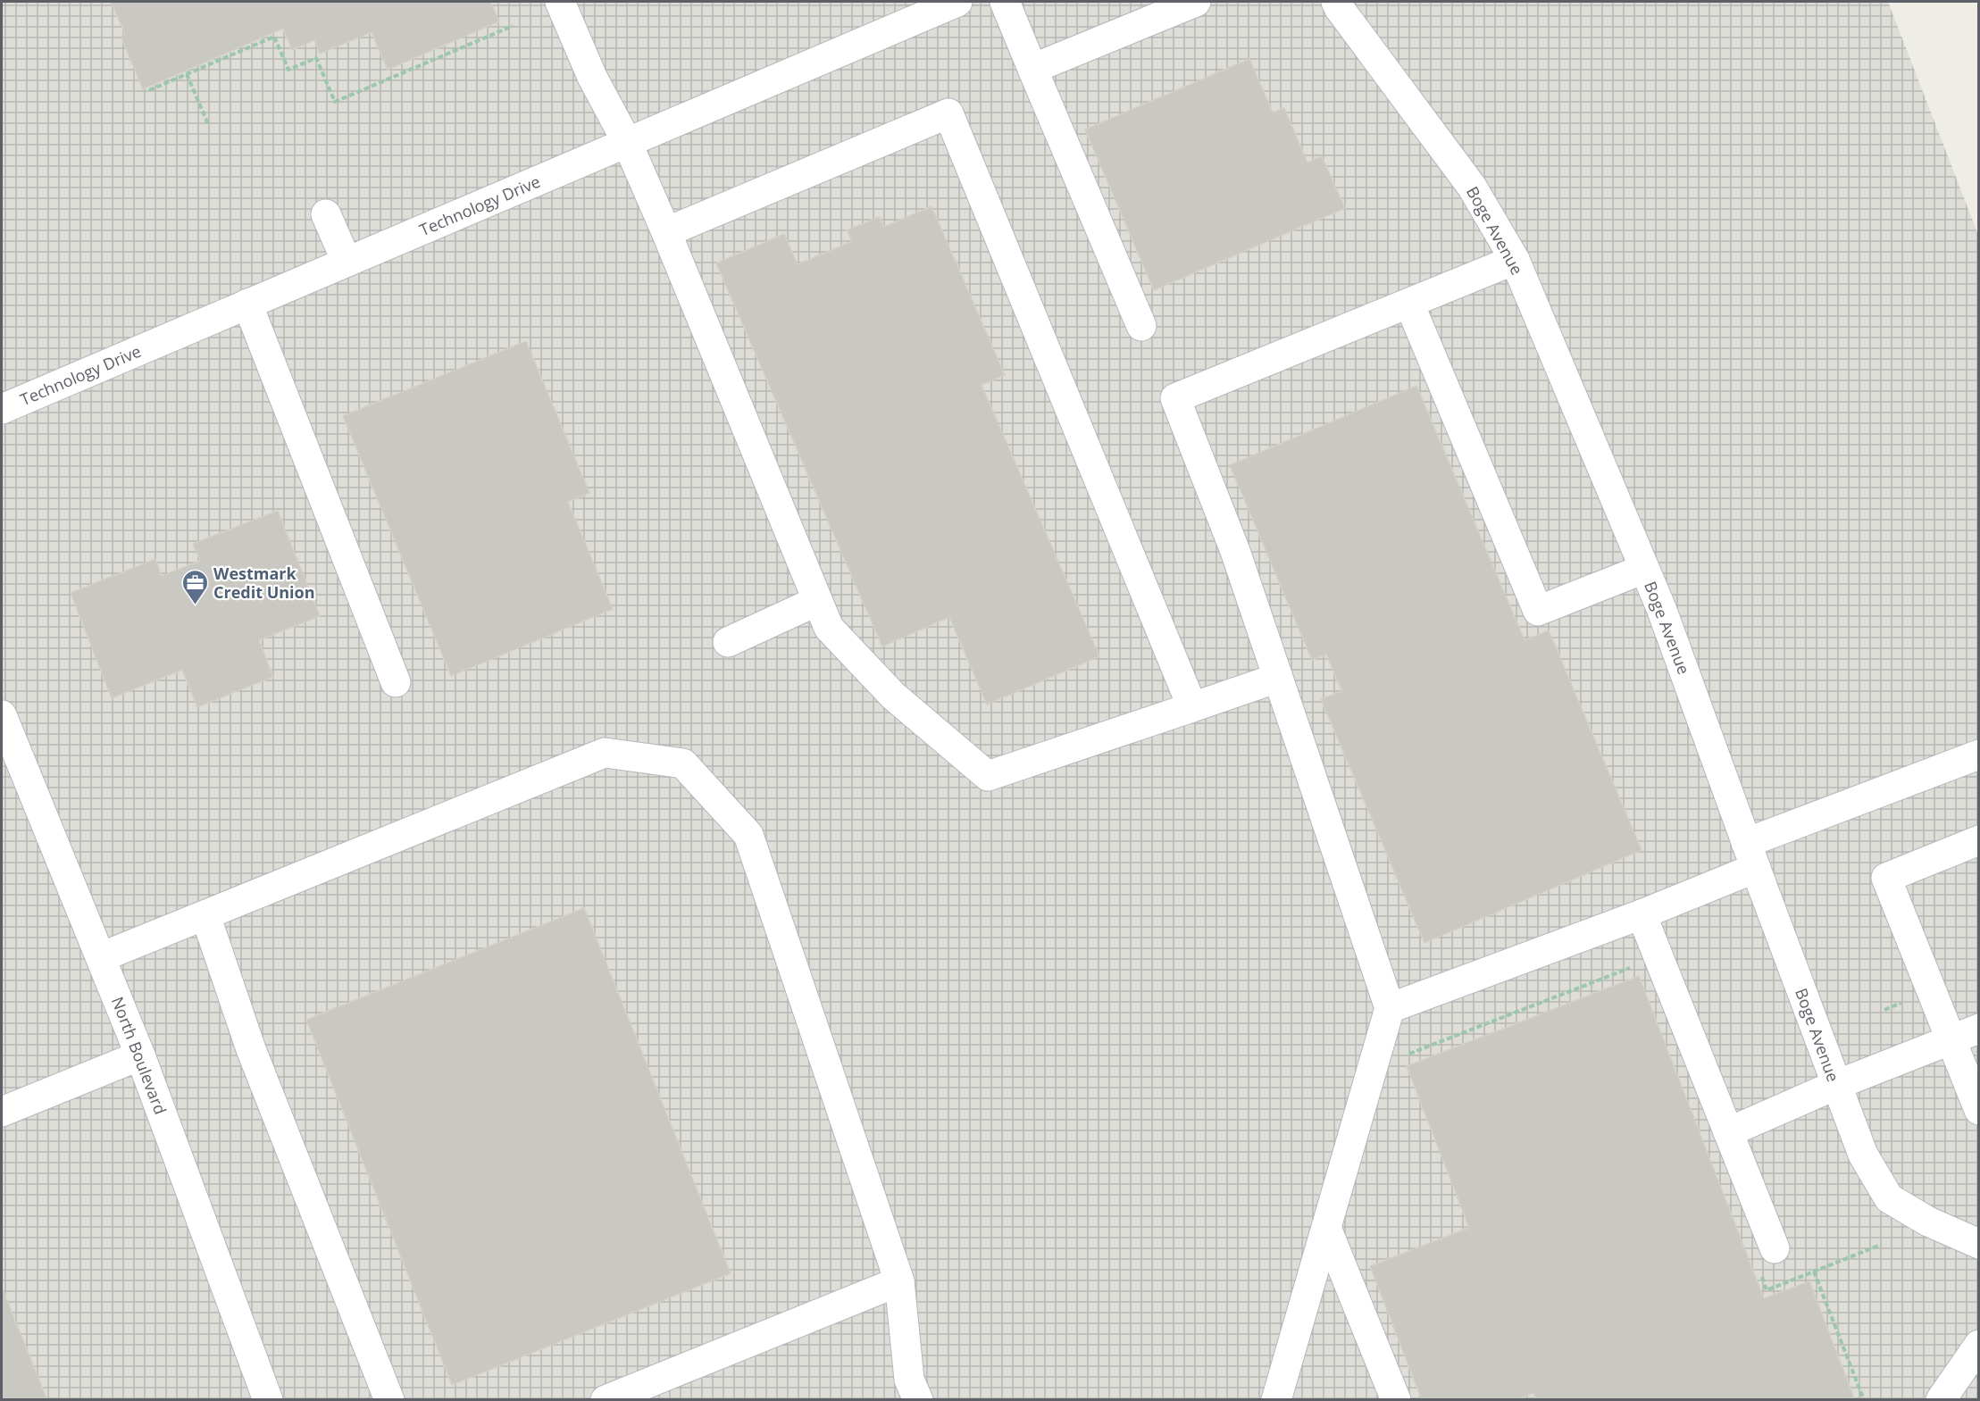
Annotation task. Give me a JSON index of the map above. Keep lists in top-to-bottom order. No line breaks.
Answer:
{"streets":{"street":["Technology Drive","Boge Avenue","North Boulevard"]},"places":{"office":["Westmark Credit Union"]}}
